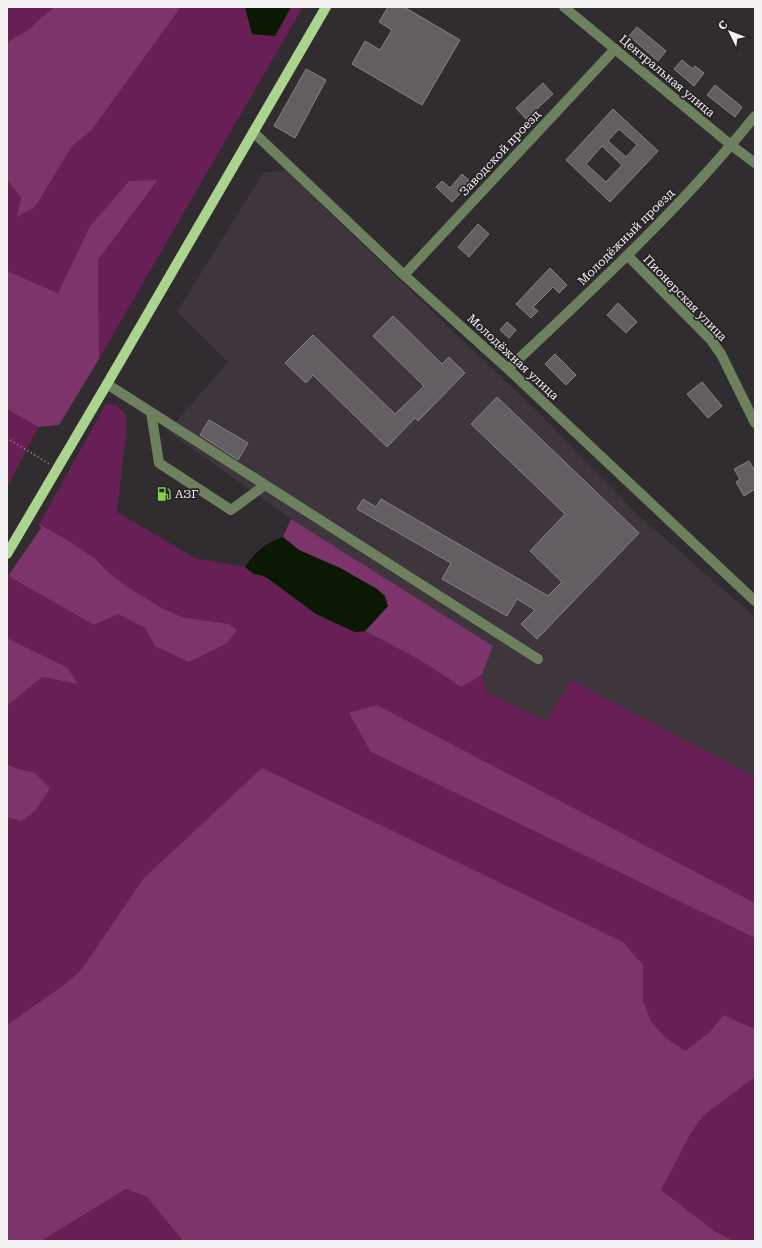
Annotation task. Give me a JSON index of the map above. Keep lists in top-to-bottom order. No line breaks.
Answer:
{"streets":{"street":["Центральная улица","Заводской проезд","Молодёжный проезд","Пионерская улица","Молодёжная улица"]},"crossings":[["Центральная улица","Заводской проезд"],["Центральная улица","Молодёжный проезд"],["Заводской проезд","Молодёжная улица"],["Молодёжный проезд","Пионерская улица"],["Молодёжный проезд","Молодёжная улица"]],"places":{"fuel station":["АЗГ"]},"north":"top left"}
